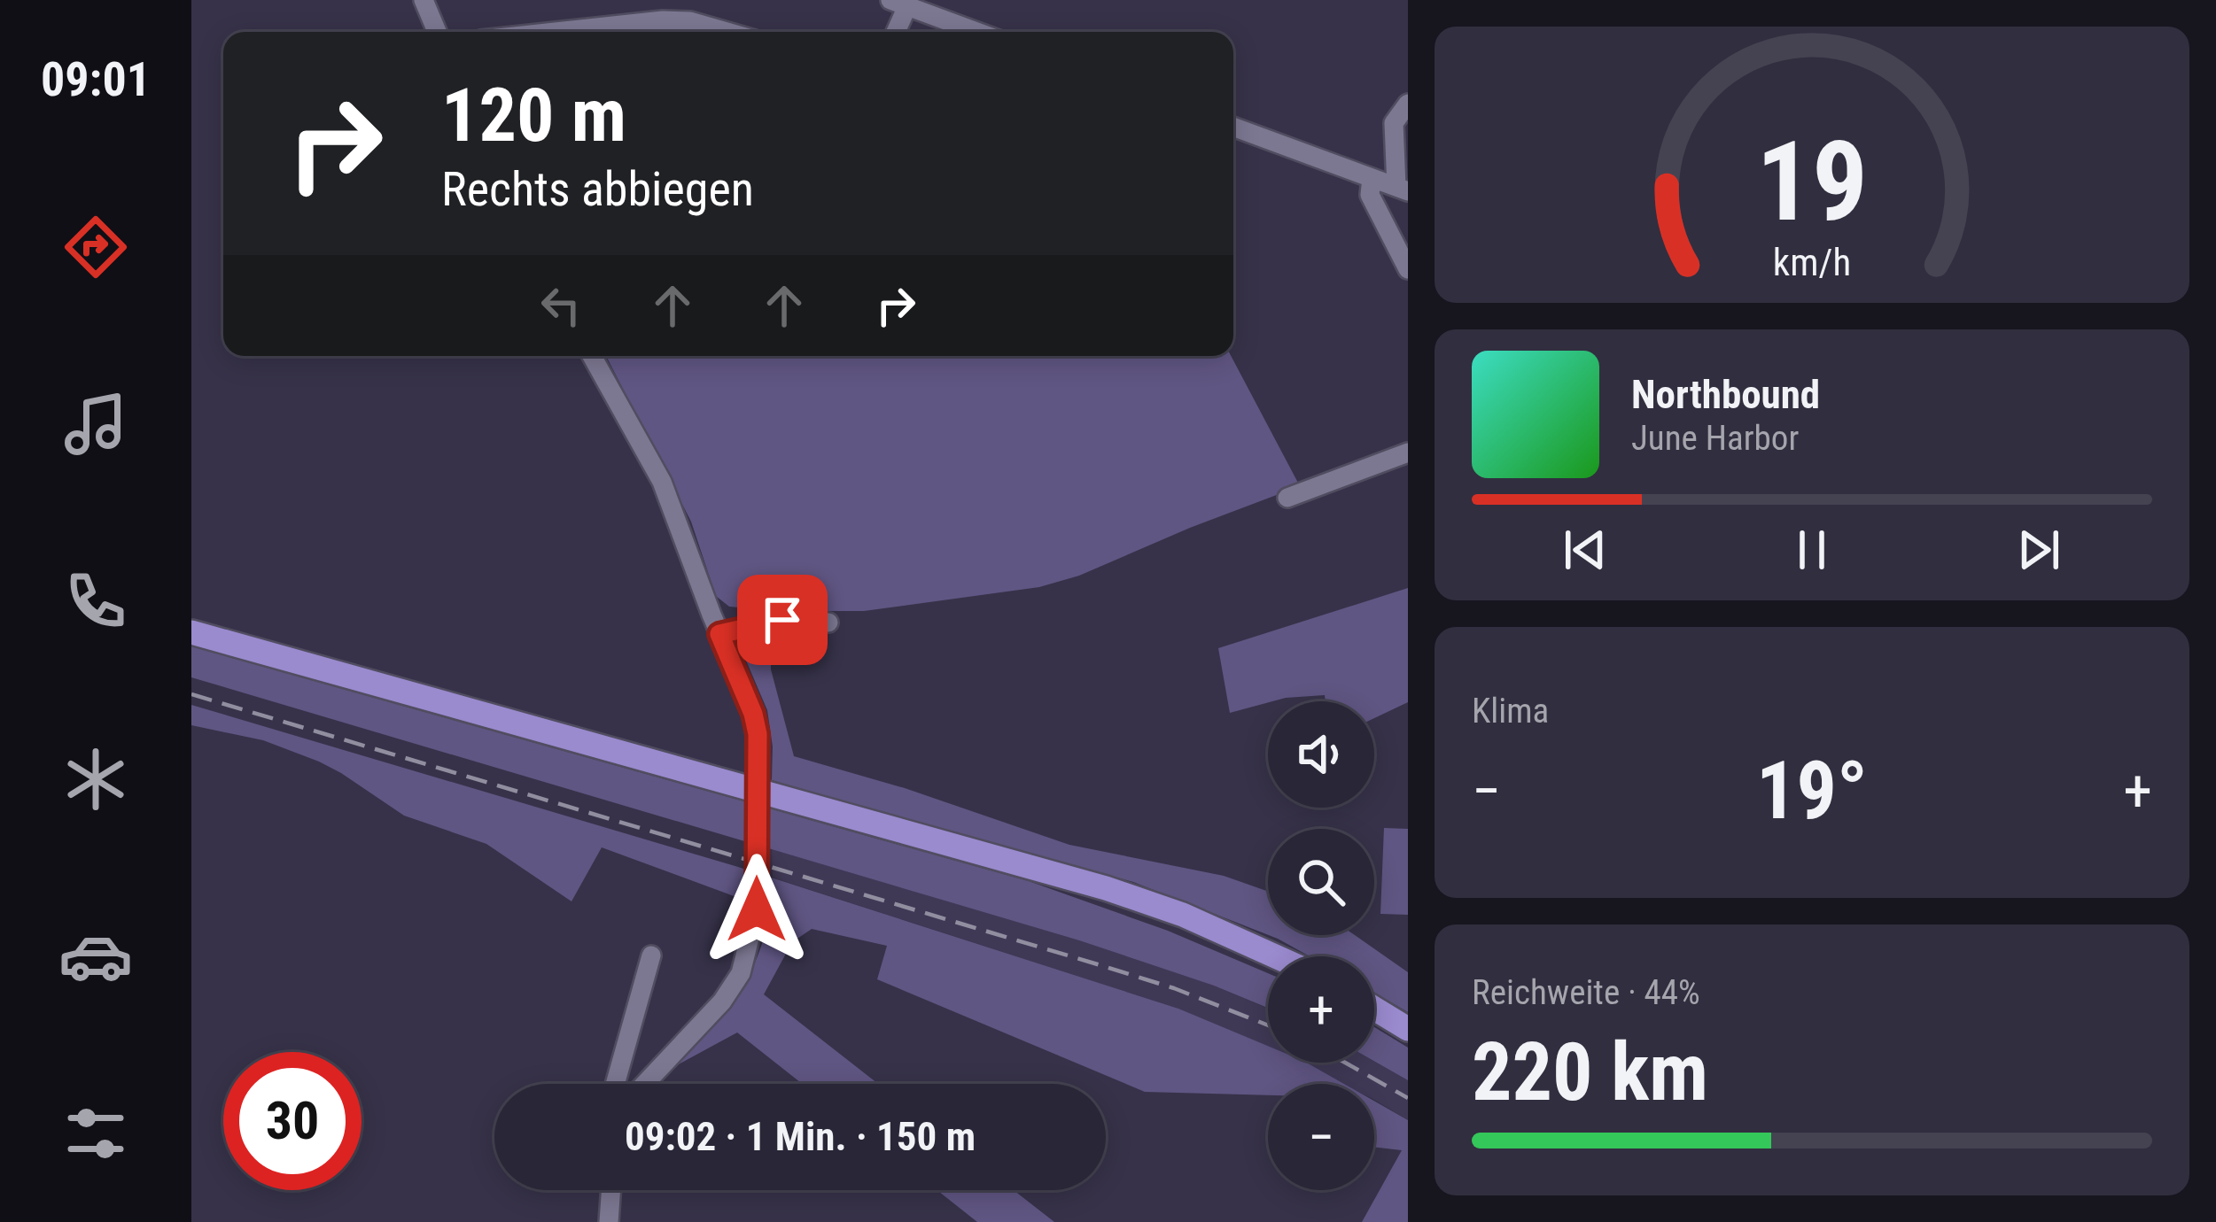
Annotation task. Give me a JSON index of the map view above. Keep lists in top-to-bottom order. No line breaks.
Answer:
{"page":{"tabs":"09:01","turn":["120 m","Rechts abbiegen"],"song":["Northbound","June Harbor"],"tile":["Klima",["Reichweite · 44%","220 km"]],"map_buttons":["+","−"],"heat":["−","19°","+"],"limit":"30","trip":"09:02 · 1 Min. · 150 m","gauge":["19","km/h"]}}
